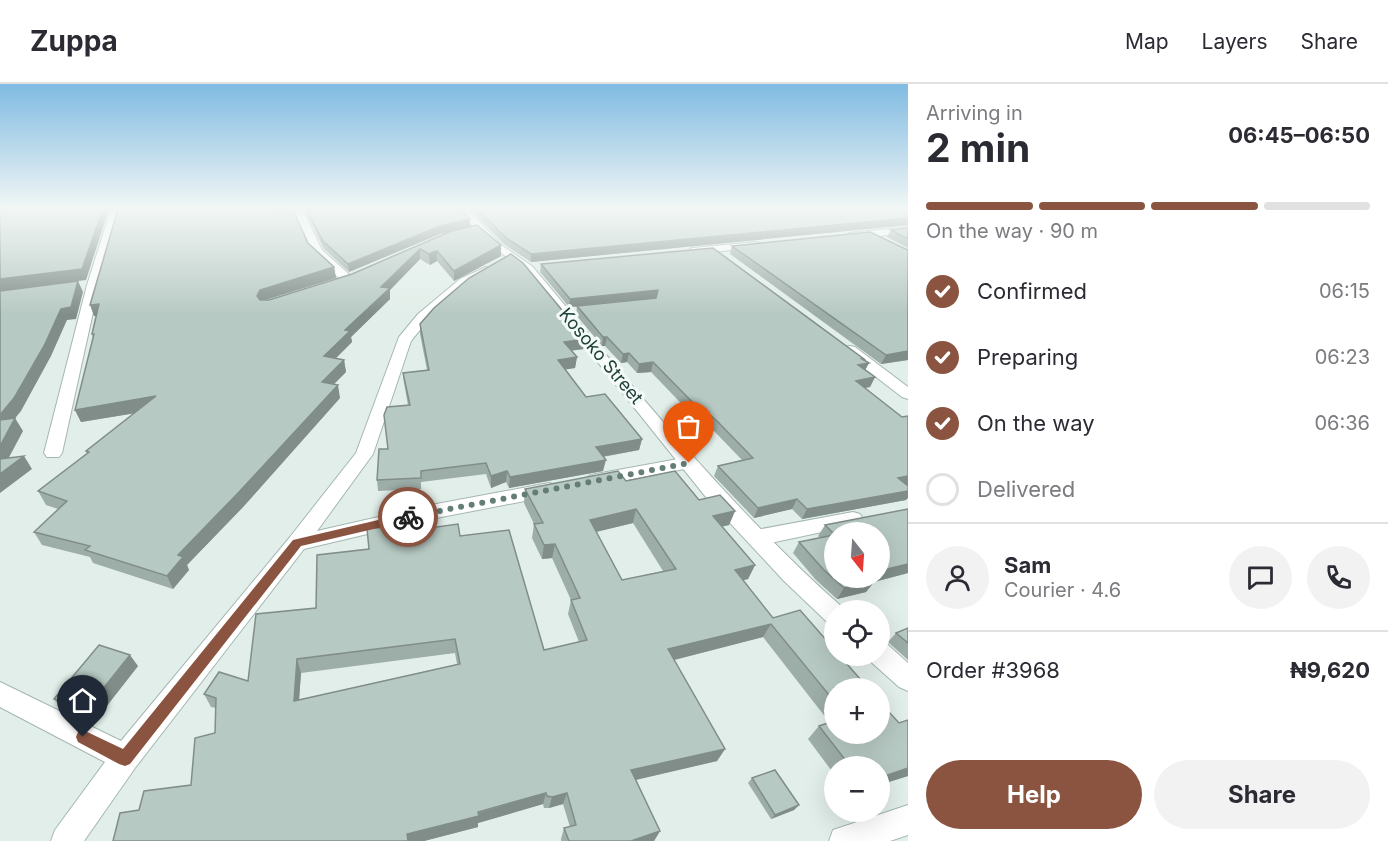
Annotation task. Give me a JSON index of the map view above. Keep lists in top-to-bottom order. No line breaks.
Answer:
{"streets":{"street":["Kosoko Street"]},"north":"bottom","page":{"header":"Zuppa","nav":["Map","Layers","Share"],"heading":["2 min","Arriving in","06:45–06:50"],"panel":["Sam","Courier · 4.6","Order #3968","₦9,620"],"bar":"On the way · 90 m","list":[["Confirmed","06:15"],["Preparing","06:23"],["On the way","06:36"],"Delivered"],"map_buttons":["+","−"],"buttons":["Help","Share"]}}
